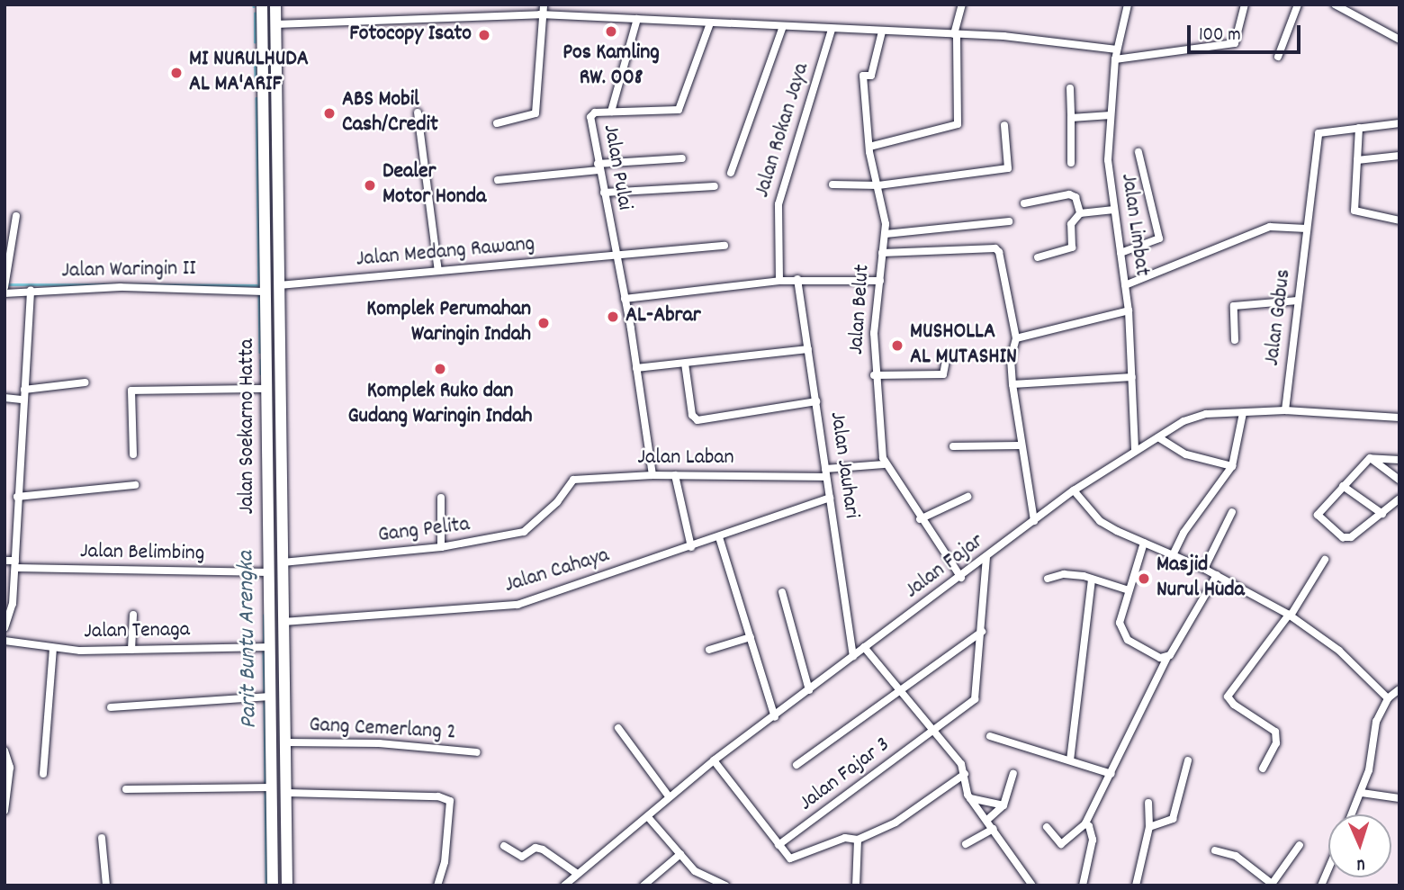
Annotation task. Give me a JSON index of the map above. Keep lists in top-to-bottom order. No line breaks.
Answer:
{"streets":{"main road":["Jalan Soekarno Hatta"],"street":["Jalan Rokan Jaya","Jalan Pulai","Jalan Limbat","Jalan Medang Rawang","Jalan Waringin II","Jalan Belut","Jalan Gabus","Jalan Laban","Jalan Jauhari","Gang Pelita","Jalan Belimbing","Jalan Fajar","Jalan Cahaya","Jalan Tenaga","Gang Cemerlang 2","Jalan Fajar 3"]},"crossings":[["Jalan Pulai","Jalan Medang Rawang"],["Jalan Pulai","Jalan Laban"],["Jalan Limbat","Jalan Fajar"],["Jalan Medang Rawang","Jalan Soekarno Hatta"],["Jalan Waringin II","Jalan Soekarno Hatta"],["Jalan Belut","Jalan Laban"],["Jalan Belut","Jalan Fajar"],["Jalan Gabus","Jalan Fajar"],["Jalan Soekarno Hatta","Gang Pelita"],["Jalan Soekarno Hatta","Jalan Belimbing"],["Jalan Soekarno Hatta","Jalan Cahaya"],["Jalan Soekarno Hatta","Jalan Tenaga"],["Jalan Soekarno Hatta","Gang Cemerlang 2"],["Jalan Laban","Jalan Jauhari"],["Jalan Laban","Gang Pelita"],["Jalan Jauhari","Jalan Fajar"],["Jalan Jauhari","Jalan Cahaya"],["Jalan Fajar","Jalan Fajar 3"]],"water":["Parit Buntu Arengka"],"places":["Pos Kamling RW. 008","Fotocopy Isato","MI NURULHUDA AL MA'ARIF","ABS Mobil Cash/Credit","Dealer Motor Honda","AL-Abrar","Komplek Perumahan Waringin Indah","MUSHOLLA AL MUTASHIN","Komplek Ruko dan Gudang Waringin Indah","Masjid Nurul Huda"],"scale_bar":"100 m","north":"bottom"}
